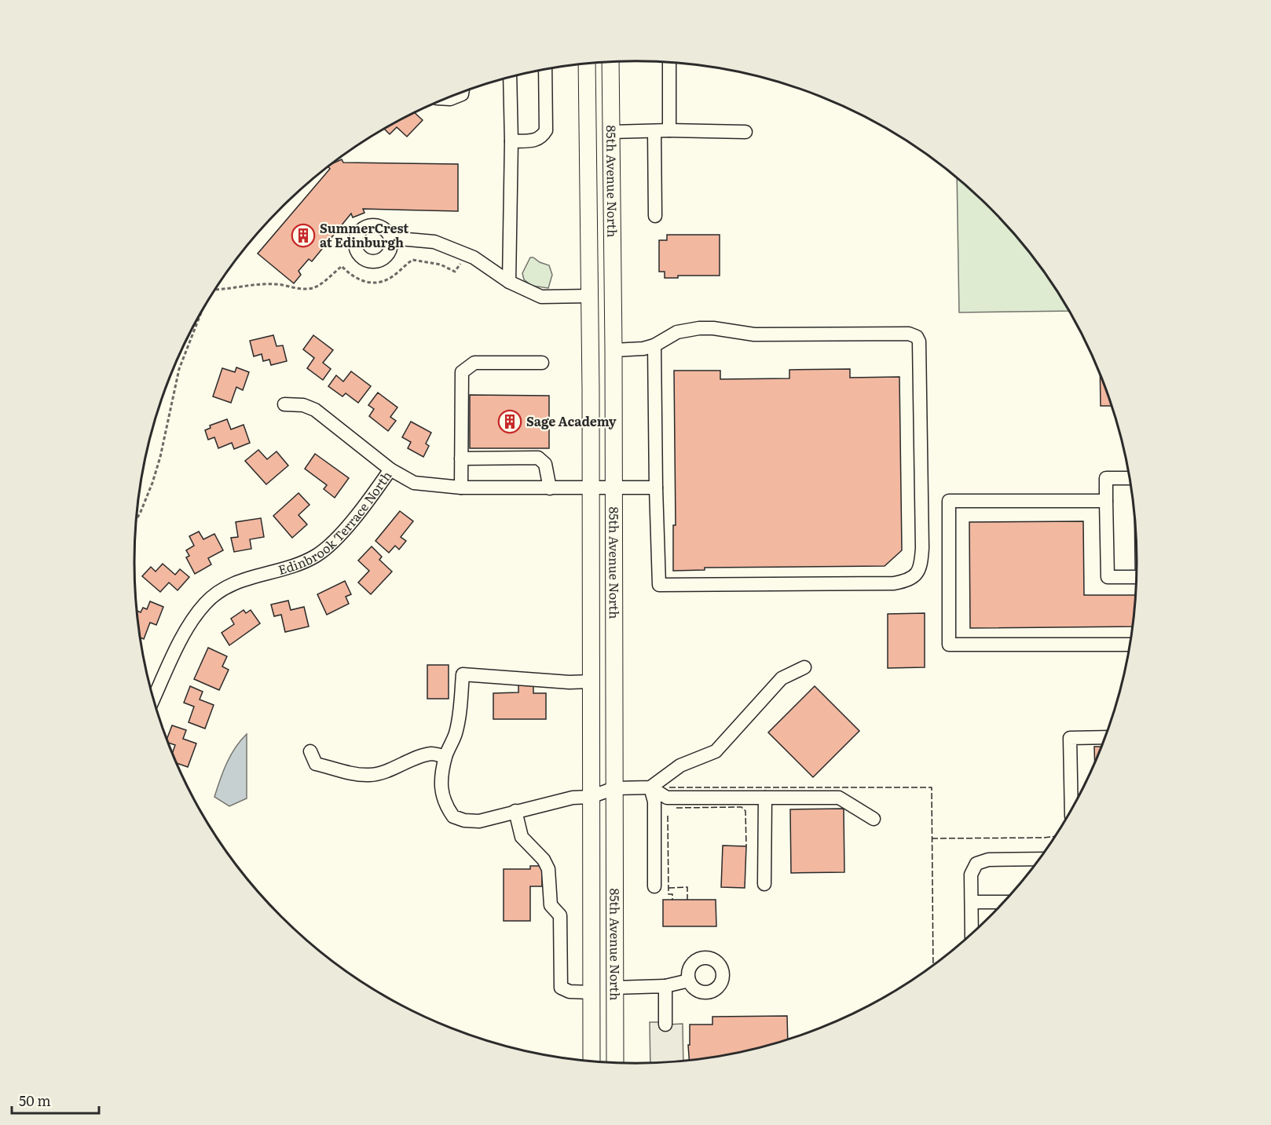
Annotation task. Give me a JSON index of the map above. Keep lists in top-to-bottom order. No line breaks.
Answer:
{"streets":{"main road":["85th Avenue North"],"street":["Edinbrook Terrace North"]},"crossings":[["85th Avenue North","Edinbrook Terrace North"]],"places":{"building":["SummerCrest at Edinburgh","Sage Academy"]},"scale_bar":"50 m"}
